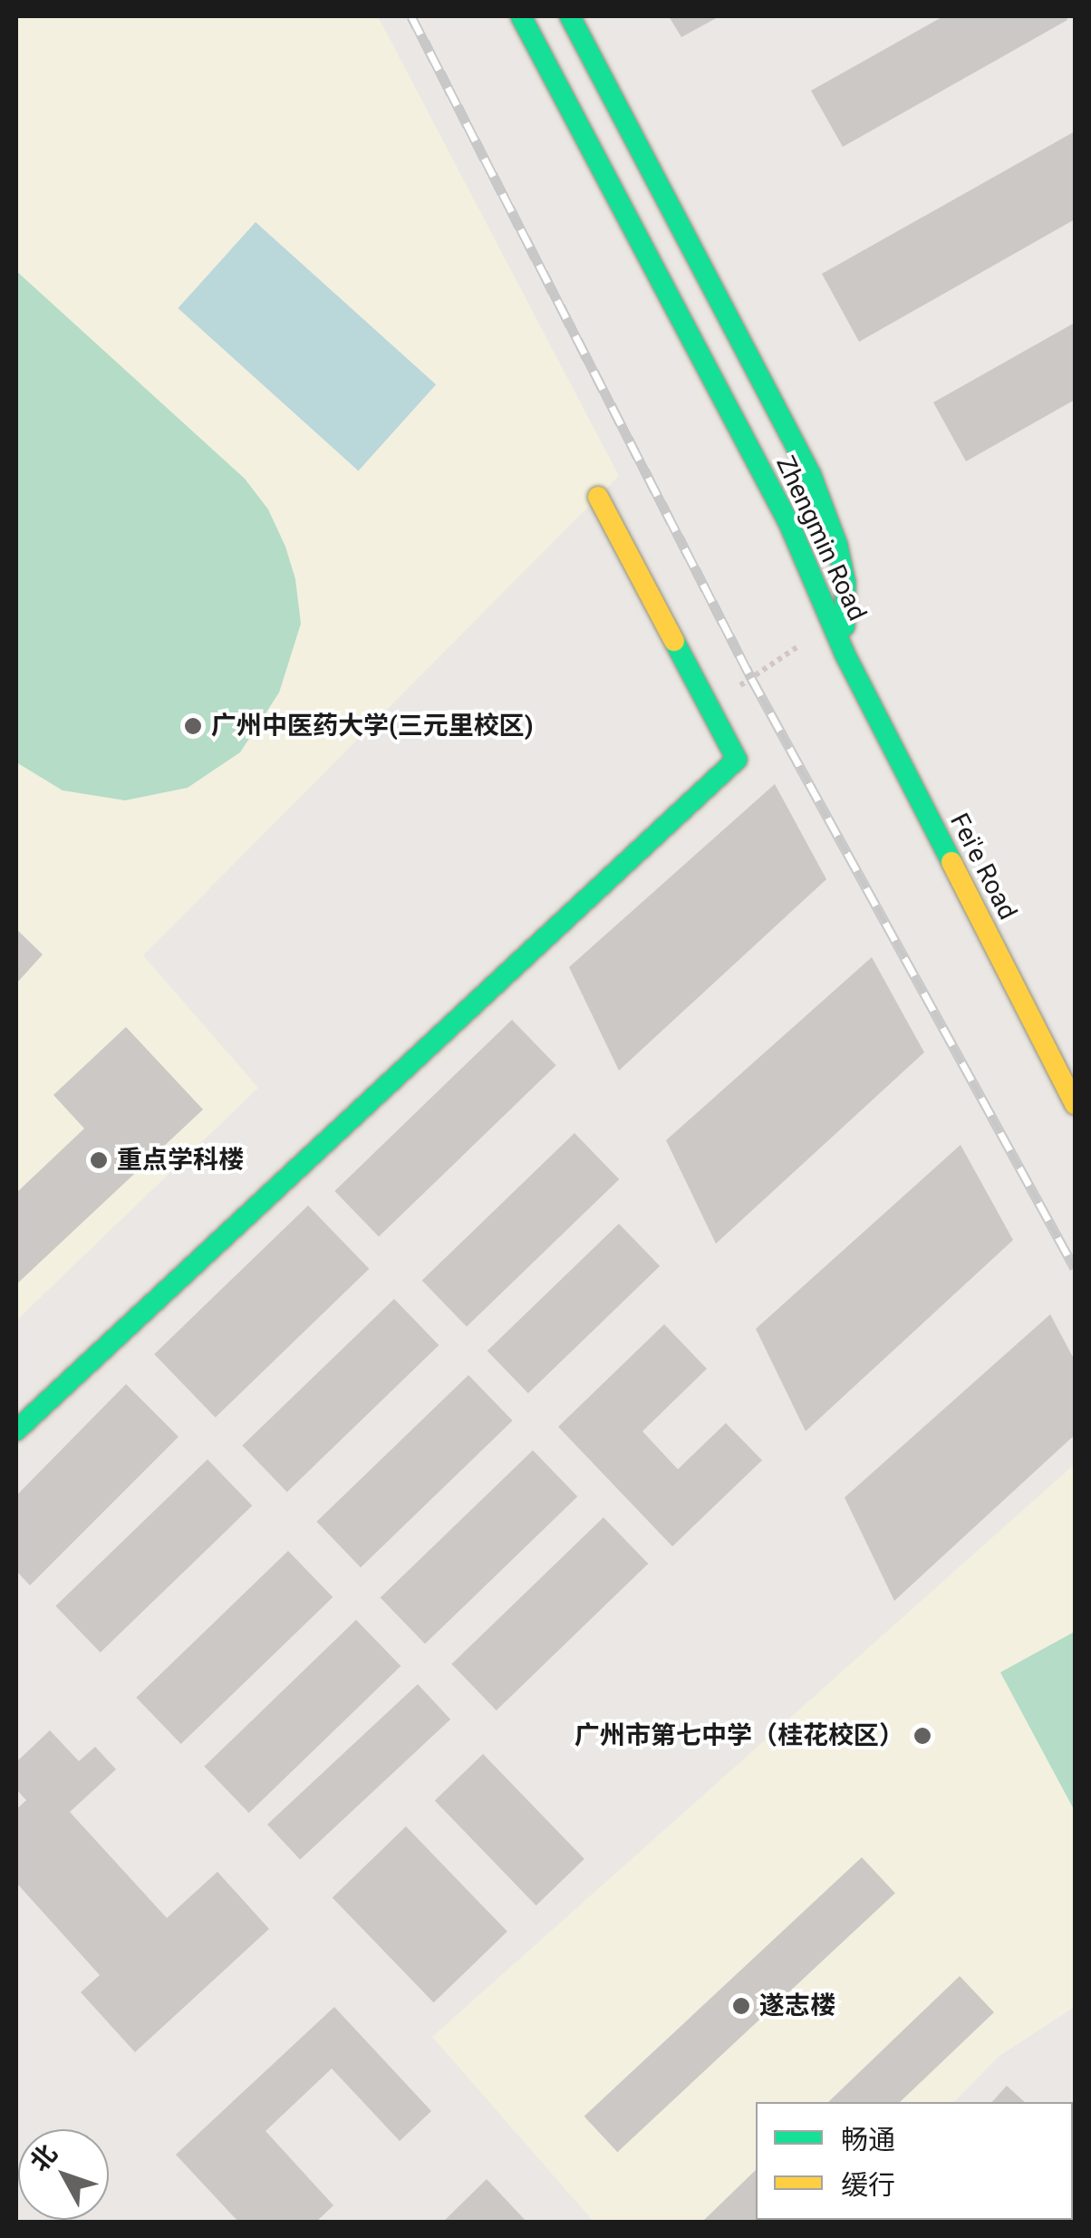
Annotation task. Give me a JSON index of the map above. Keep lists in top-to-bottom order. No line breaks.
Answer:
{"streets":{"street":["Zhengmin Road","Fei'e Road"]},"crossings":[["Zhengmin Road","Fei'e Road"]],"places":["广州中医药大学(三元里校区)","重点学科楼","广州市第七中学（桂花校区）","遂志楼"],"legend":["畅通","缓行"],"north":"top left"}
